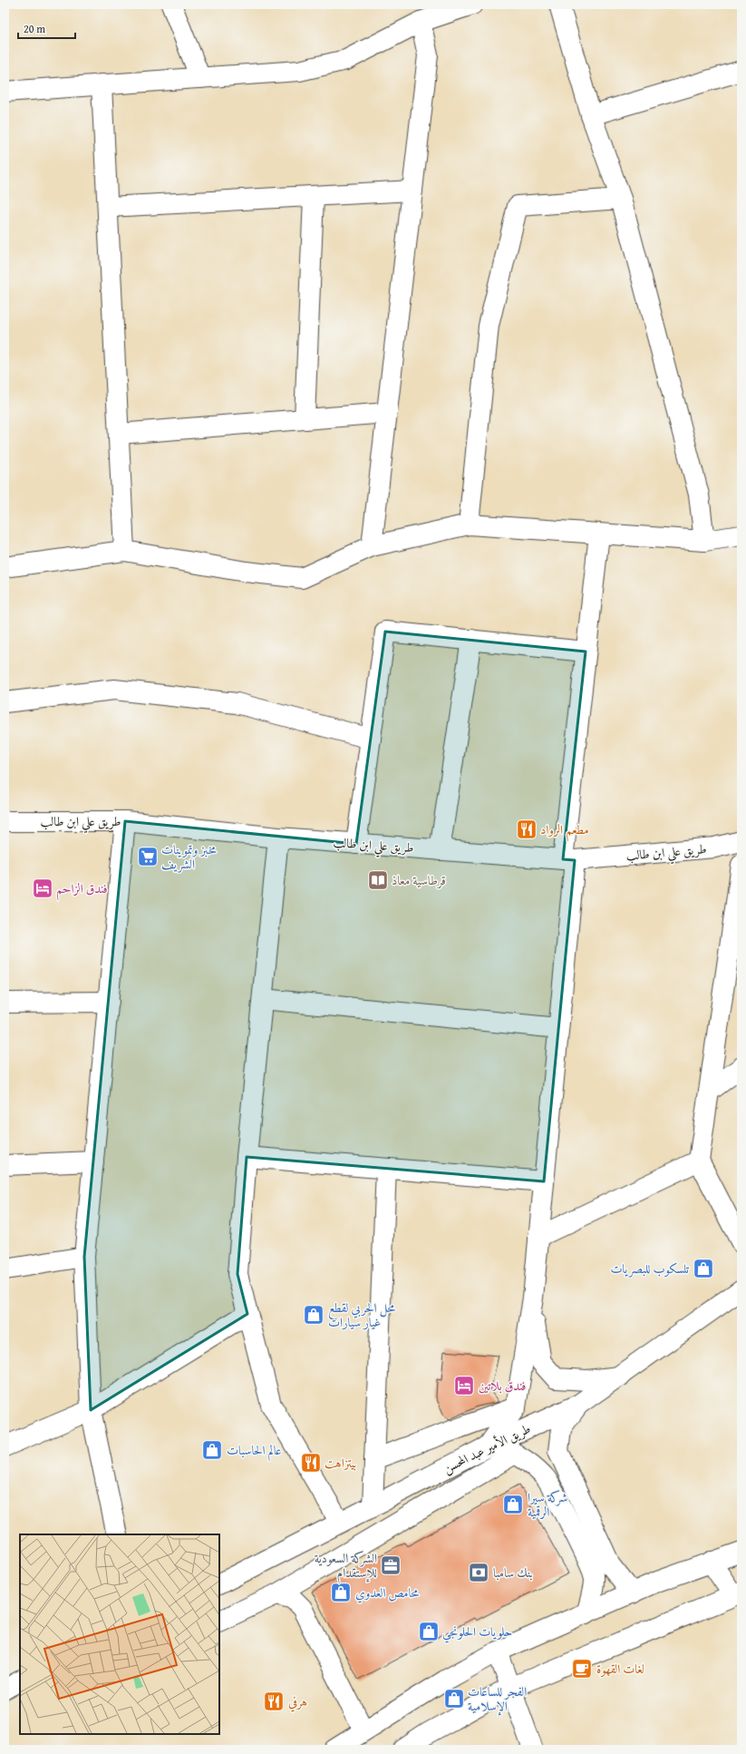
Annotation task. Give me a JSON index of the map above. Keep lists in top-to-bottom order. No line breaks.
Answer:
{"streets":{"street":["طريق علي ابن طالب","طريق الأمير عبد المحسن"]},"places":{"restaurant":["مطعم الرواد","بيتزاهت","هرفي"],"supermarket":["مخبز وتموينات الشريف"],"library":["قرطاسية معاذ"],"hotel":["فندق الزاحم","فندق بلاتين"],"shop":["تلسكوب للبصريات","محل الحربي لقطع غيار سيارات","عالم الحاسبات","شركة سيرا الرقمية","محامص العدوي","حلويات الحلونجي","الفجر للساعات الإسلامية"],"office":["الشركة السعودية للإستقدام"],"bank":["بنك سامبا"],"cafe":["لغات القهوة"]},"scale_bar":"20 m"}
